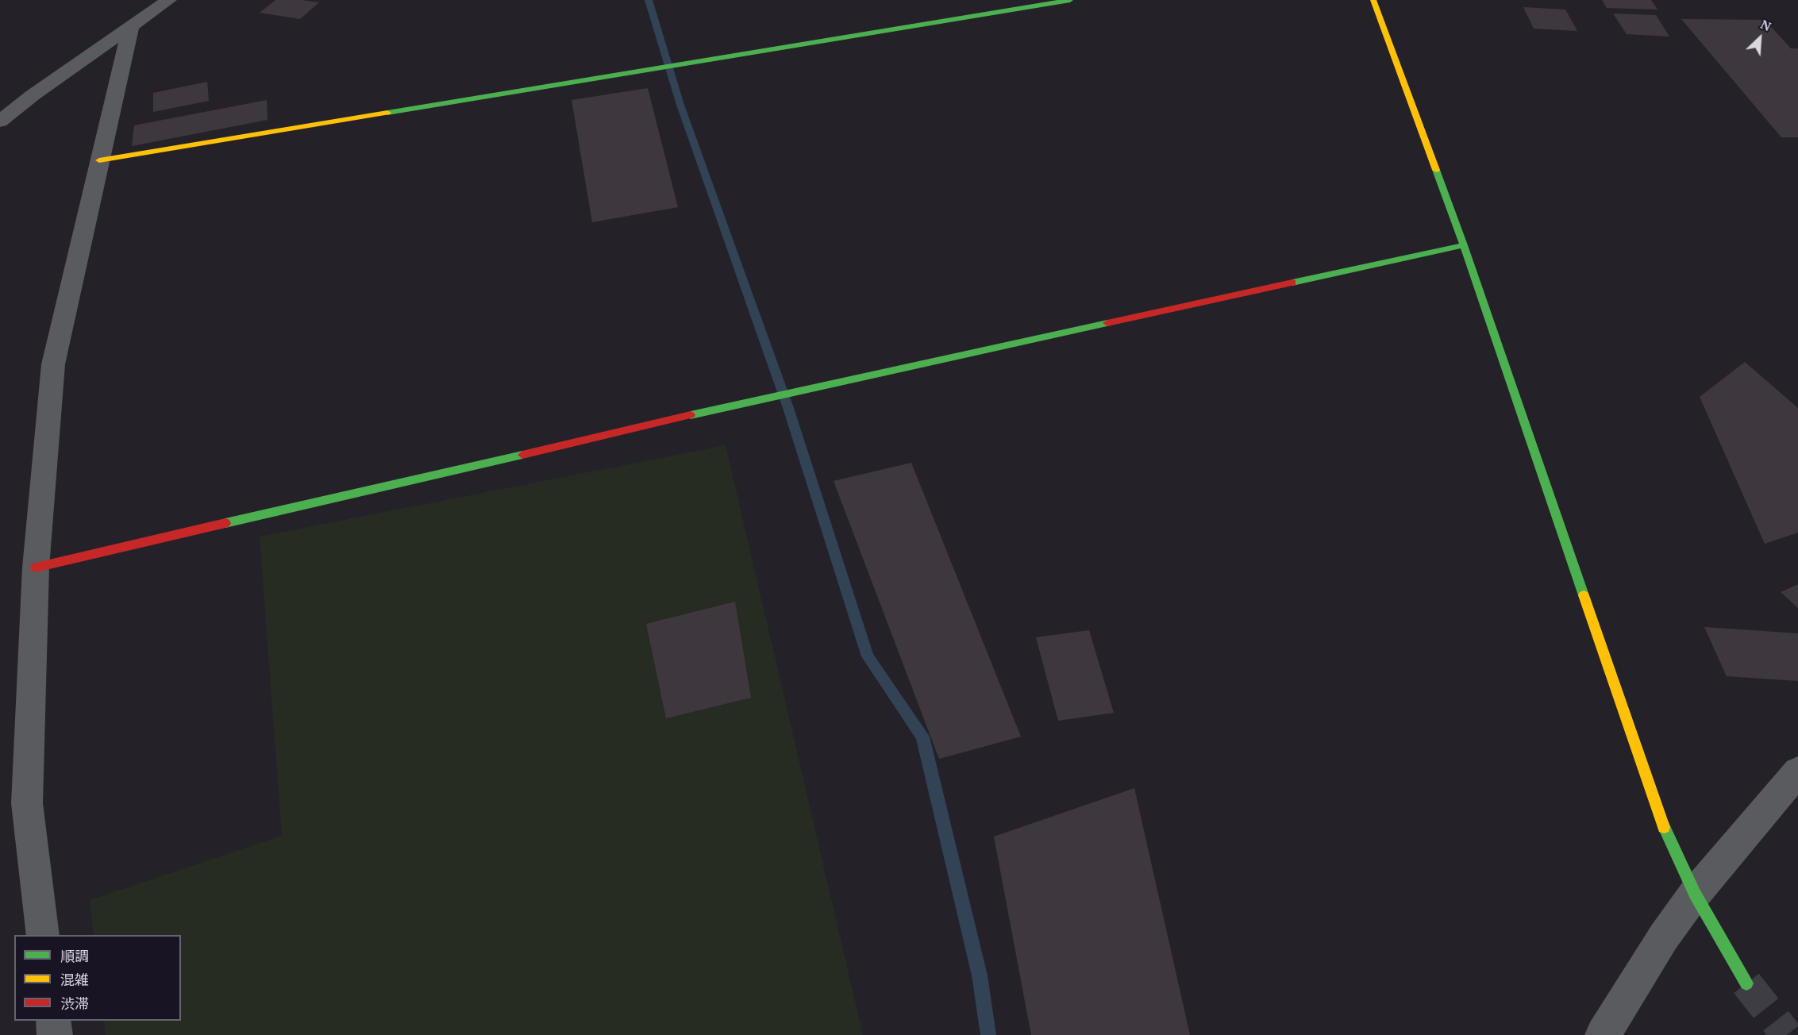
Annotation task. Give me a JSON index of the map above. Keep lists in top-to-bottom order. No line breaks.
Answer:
{"legend":["順調","混雑","渋滞"],"north":"top right"}
